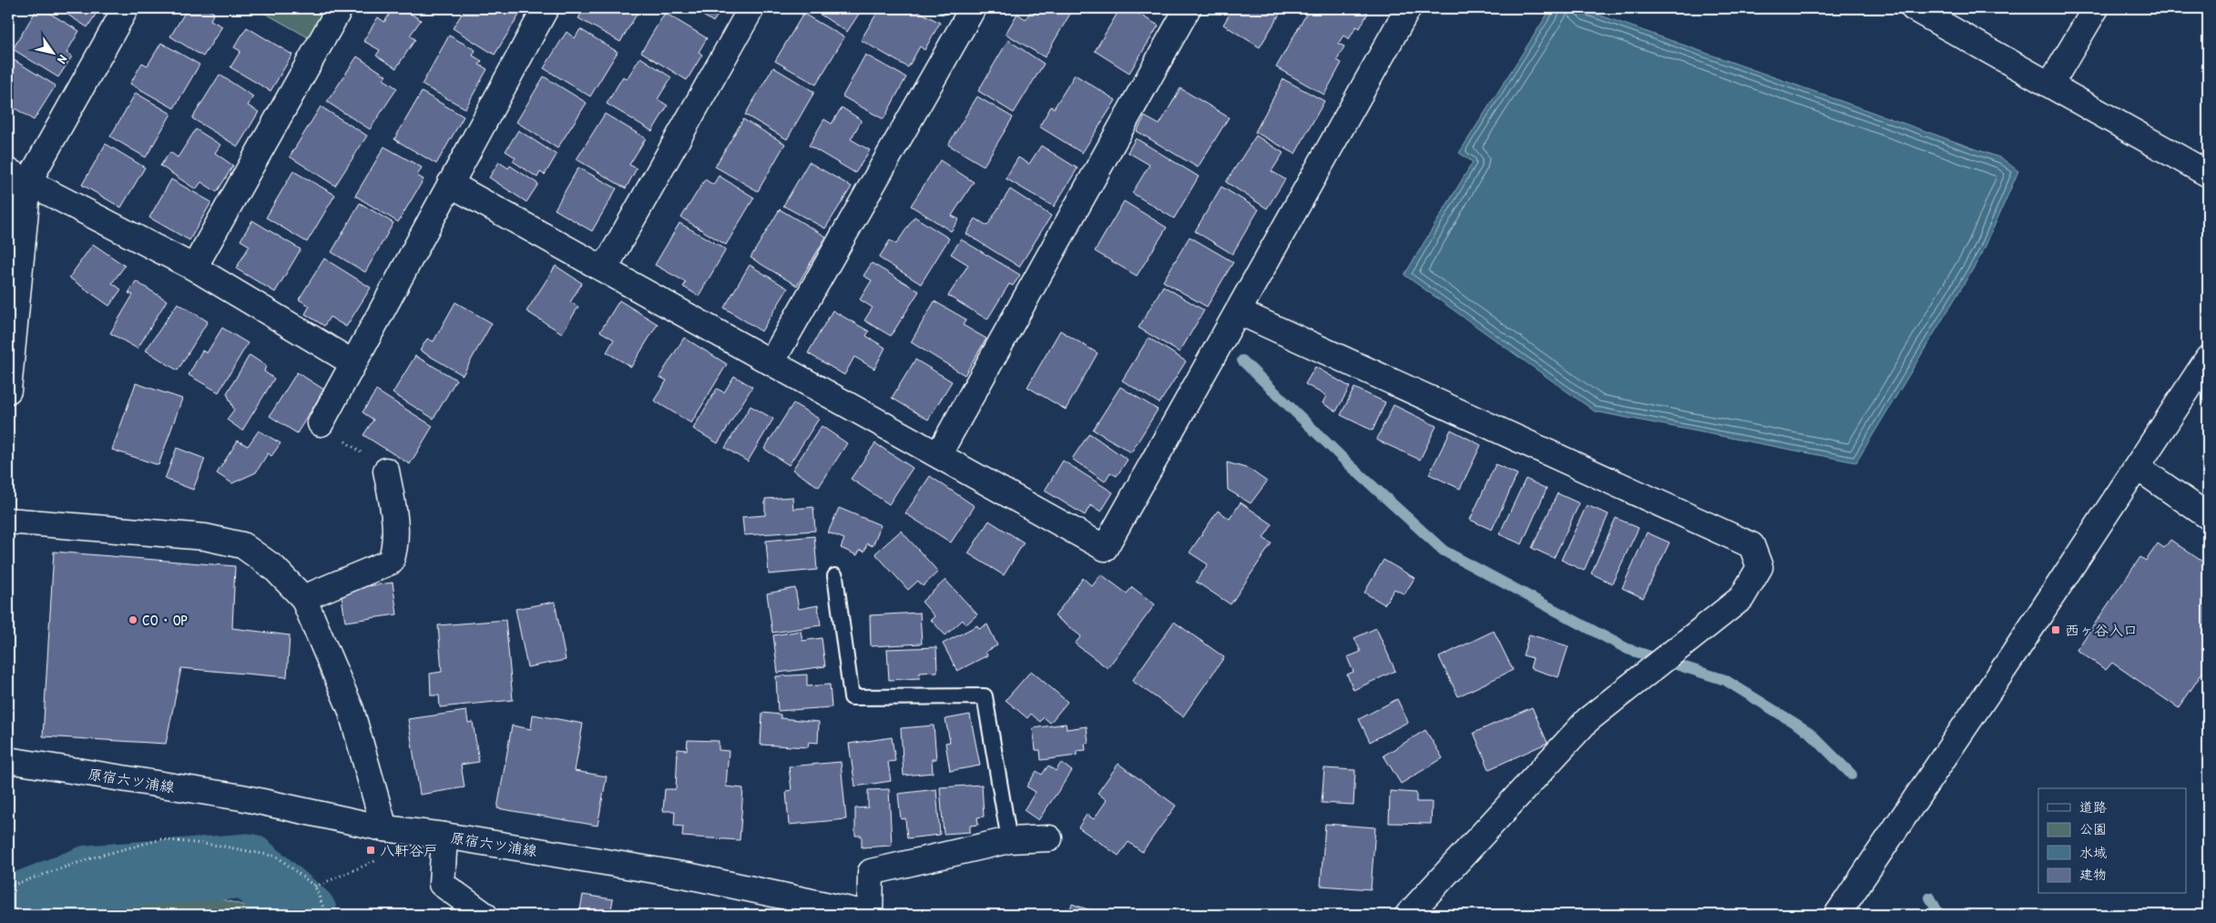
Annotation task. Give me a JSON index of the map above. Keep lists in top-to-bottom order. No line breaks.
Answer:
{"streets":{"street":["原宿六ツ浦線"]},"places":{"other":["CO・OP"],"transit":["西ヶ谷入口","八軒谷戸"]},"legend":["道路","公園","水域","建物"],"north":"bottom right"}
